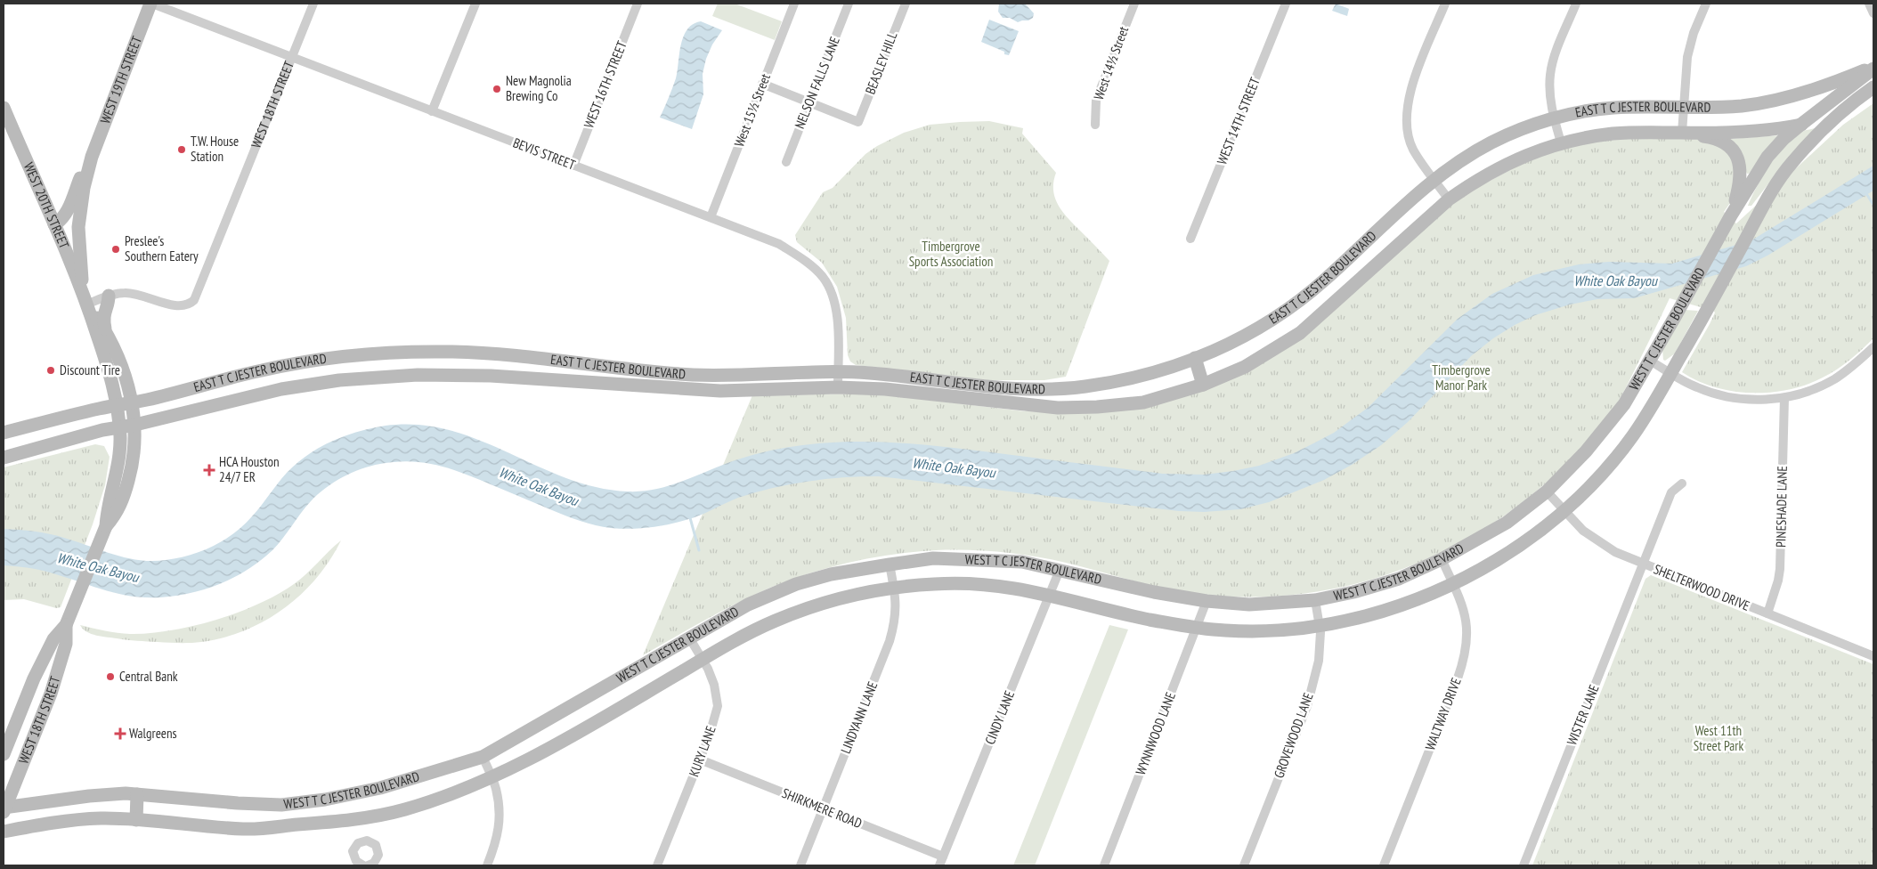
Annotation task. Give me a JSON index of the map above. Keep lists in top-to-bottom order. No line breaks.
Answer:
{"streets":{"main road":["WEST 19TH STREET","WEST 18TH STREET","EAST T C JESTER BOULEVARD","WEST 20TH STREET","WEST T C JESTER BOULEVARD"],"street":["BEASLEY HILL","West 14½ Street","NELSON FALLS LANE","WEST 16TH STREET","West 15½ Street","WEST 14TH STREET","BEVIS STREET","PINESHADE LANE","SHELTERWOOD DRIVE","WALTWAY DRIVE","WISTER LANE","LINDYANN LANE","CINDY LANE","WYNNWOOD LANE","GROVEWOOD LANE","KURY LANE","SHIRKMERE ROAD"]},"crossings":[["BEASLEY HILL","NELSON FALLS LANE"],["WEST 19TH STREET","BEVIS STREET"],["WEST 19TH STREET","WEST 20TH STREET"],["WEST 16TH STREET","BEVIS STREET"],["WEST 18TH STREET","BEVIS STREET"],["WEST 18TH STREET","WEST 20TH STREET"],["WEST 18TH STREET","WEST T C JESTER BOULEVARD"],["West 15½ Street","BEVIS STREET"],["EAST T C JESTER BOULEVARD","BEVIS STREET"],["EAST T C JESTER BOULEVARD","WEST 20TH STREET"],["EAST T C JESTER BOULEVARD","WEST T C JESTER BOULEVARD"],["WEST T C JESTER BOULEVARD","SHELTERWOOD DRIVE"],["WEST T C JESTER BOULEVARD","WALTWAY DRIVE"],["WEST T C JESTER BOULEVARD","LINDYANN LANE"],["WEST T C JESTER BOULEVARD","CINDY LANE"],["WEST T C JESTER BOULEVARD","WYNNWOOD LANE"],["WEST T C JESTER BOULEVARD","GROVEWOOD LANE"],["WEST T C JESTER BOULEVARD","KURY LANE"],["PINESHADE LANE","SHELTERWOOD DRIVE"],["SHELTERWOOD DRIVE","WISTER LANE"],["LINDYANN LANE","SHIRKMERE ROAD"],["CINDY LANE","SHIRKMERE ROAD"],["KURY LANE","SHIRKMERE ROAD"]],"water":["White Oak Bayou"],"parks":["Timbergrove Sports Association","Timbergrove Manor Park","West 11th Street Park"],"places":{"other":["New Magnolia Brewing Co","T.W. House Station","Preslee's Southern Eatery","Discount Tire","Central Bank"],"health":["HCA Houston 24/7 ER","Walgreens"]}}
